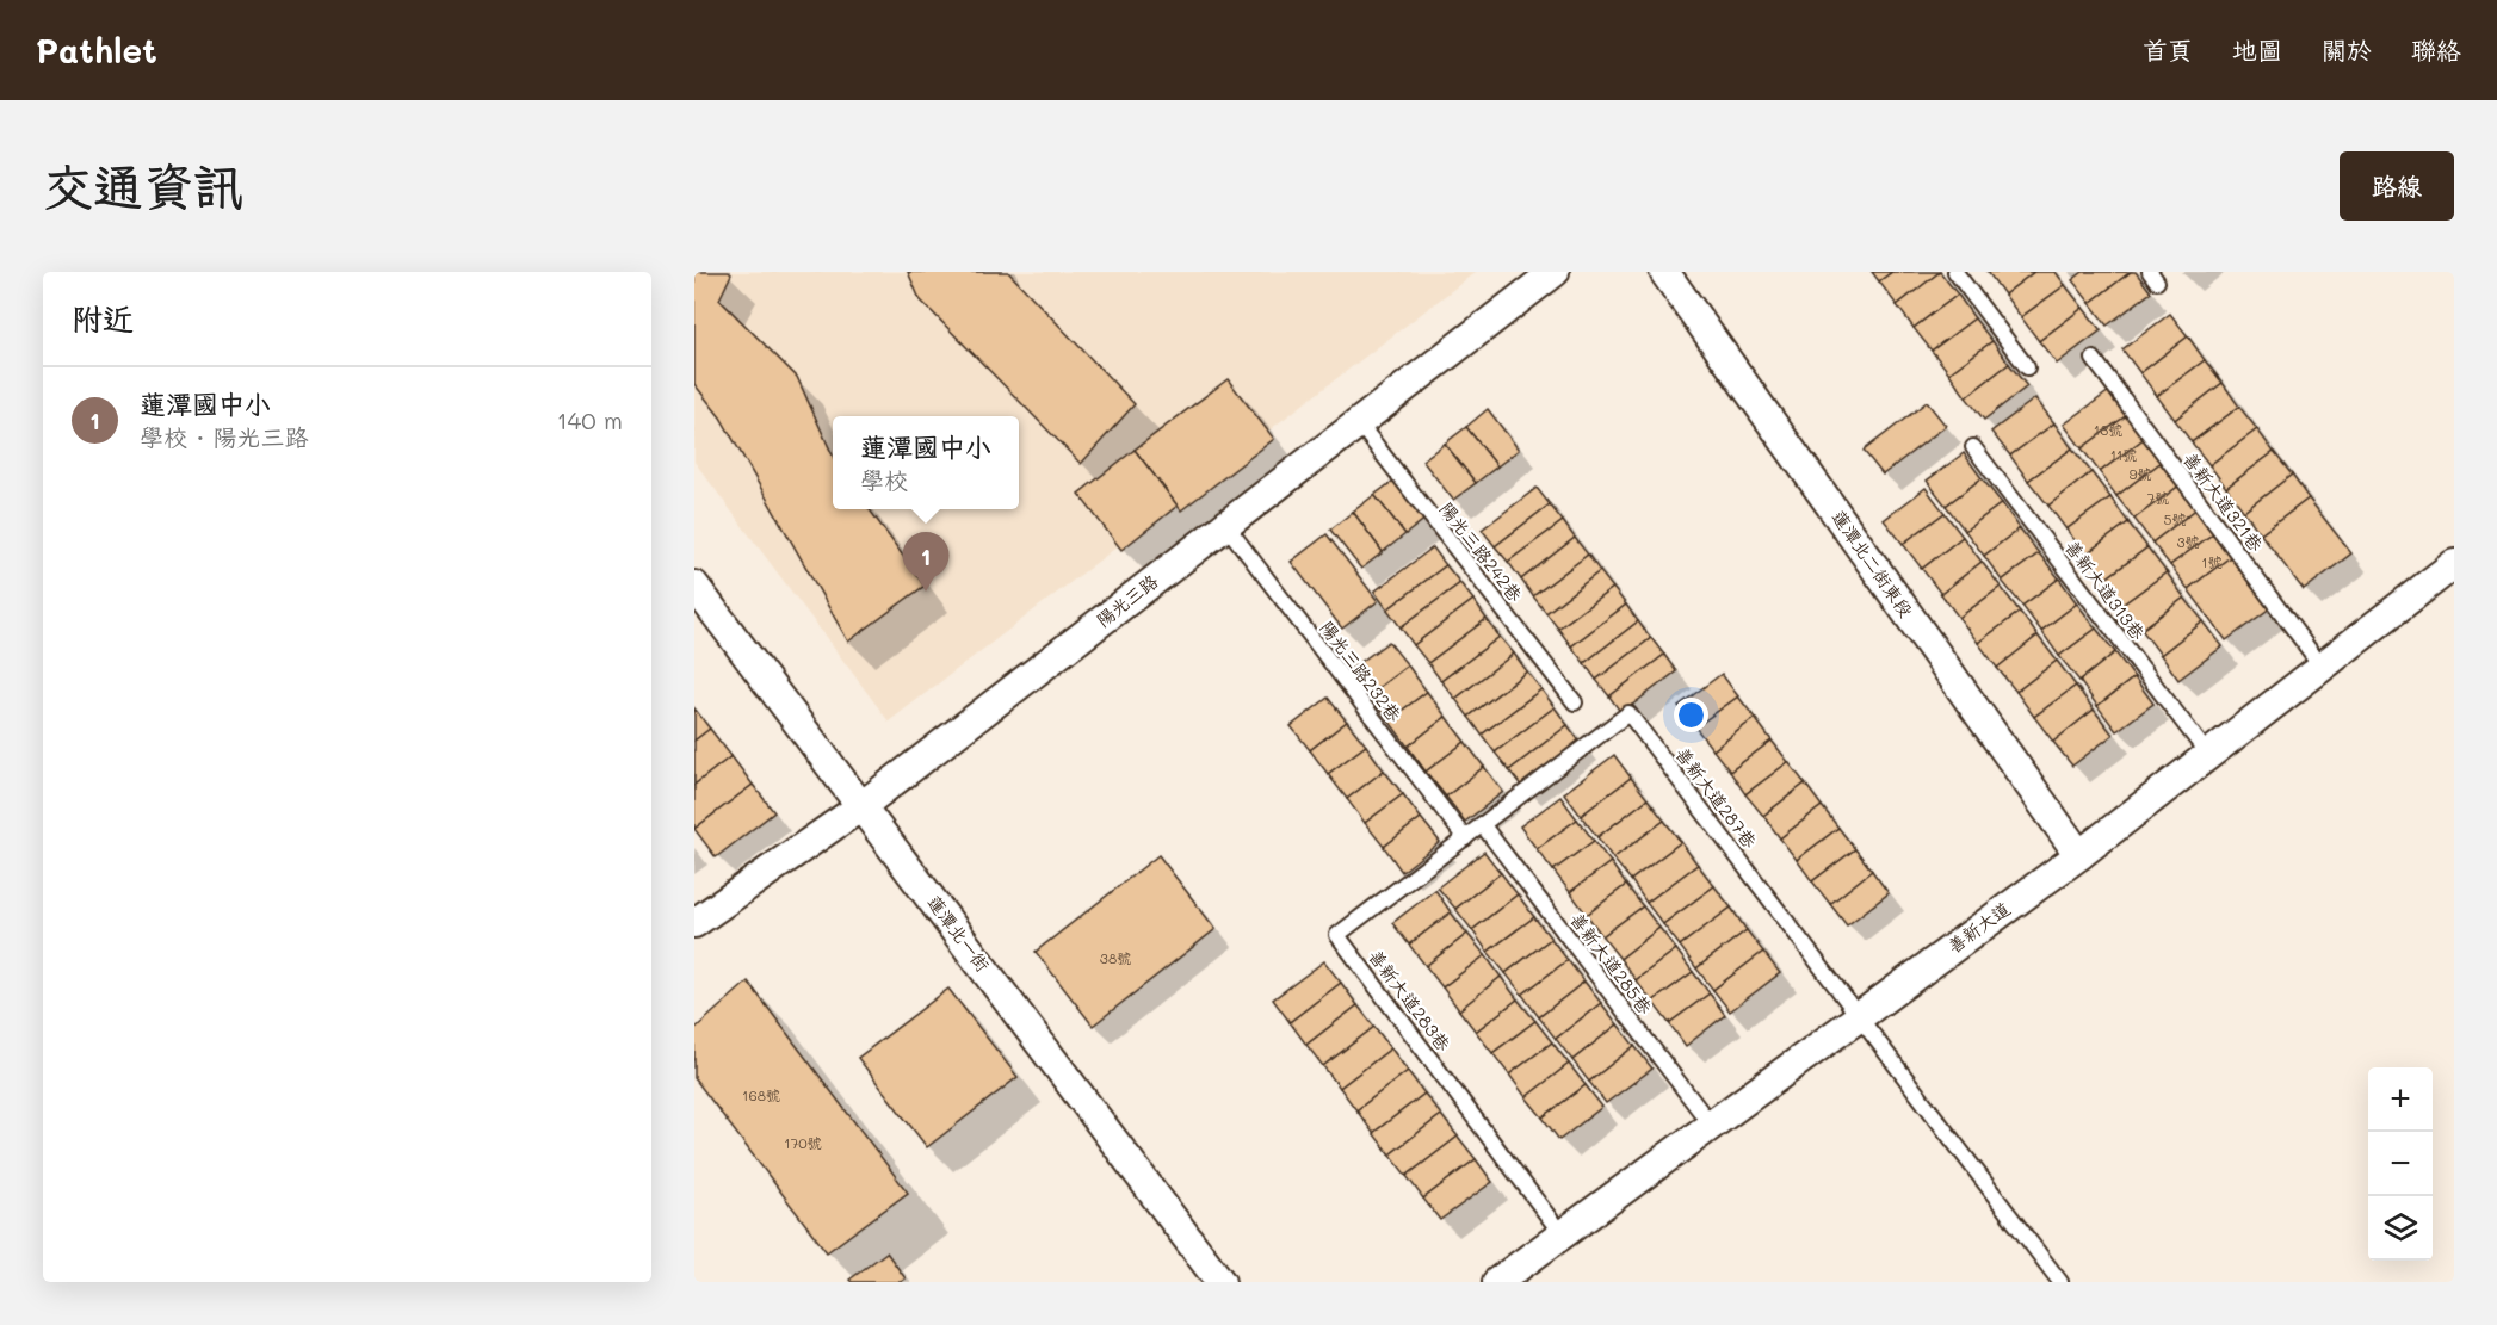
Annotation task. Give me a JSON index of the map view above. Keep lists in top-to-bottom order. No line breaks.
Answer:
{"streets":{"street":["蓮潭北二街東段","陽光三路","善新大道","蓮潭北一街"],"lane":["善新大道321巷","陽光三路242巷","善新大道313巷","陽光三路232巷","善新大道287巷","善新大道285巷","善新大道283巷"]},"crossings":[["善新大道321巷","善新大道"],["陽光三路242巷","陽光三路"],["蓮潭北二街東段","善新大道"],["善新大道313巷","善新大道"],["陽光三路","陽光三路232巷"],["陽光三路","蓮潭北一街"],["陽光三路232巷","善新大道283巷"],["善新大道287巷","善新大道"],["善新大道287巷","善新大道285巷"],["善新大道287巷","善新大道283巷"],["善新大道","善新大道285巷"],["善新大道","善新大道283巷"],["善新大道285巷","善新大道283巷"]],"house_numbers":["13號","11號","9號","7號","5號","3號","1號","38號","168號","170號"],"page":{"header":"Pathlet","nav":["首頁","地圖","關於","聯絡"],"buttons":"路線","title":"交通資訊","heading":"附近","list":[{"mark":"1","name":"蓮潭國中小","note":"學校 · 陽光三路","value":"140 m"}],"popup":["蓮潭國中小","學校"],"pins":"1","map_buttons":["+","−"]}}
